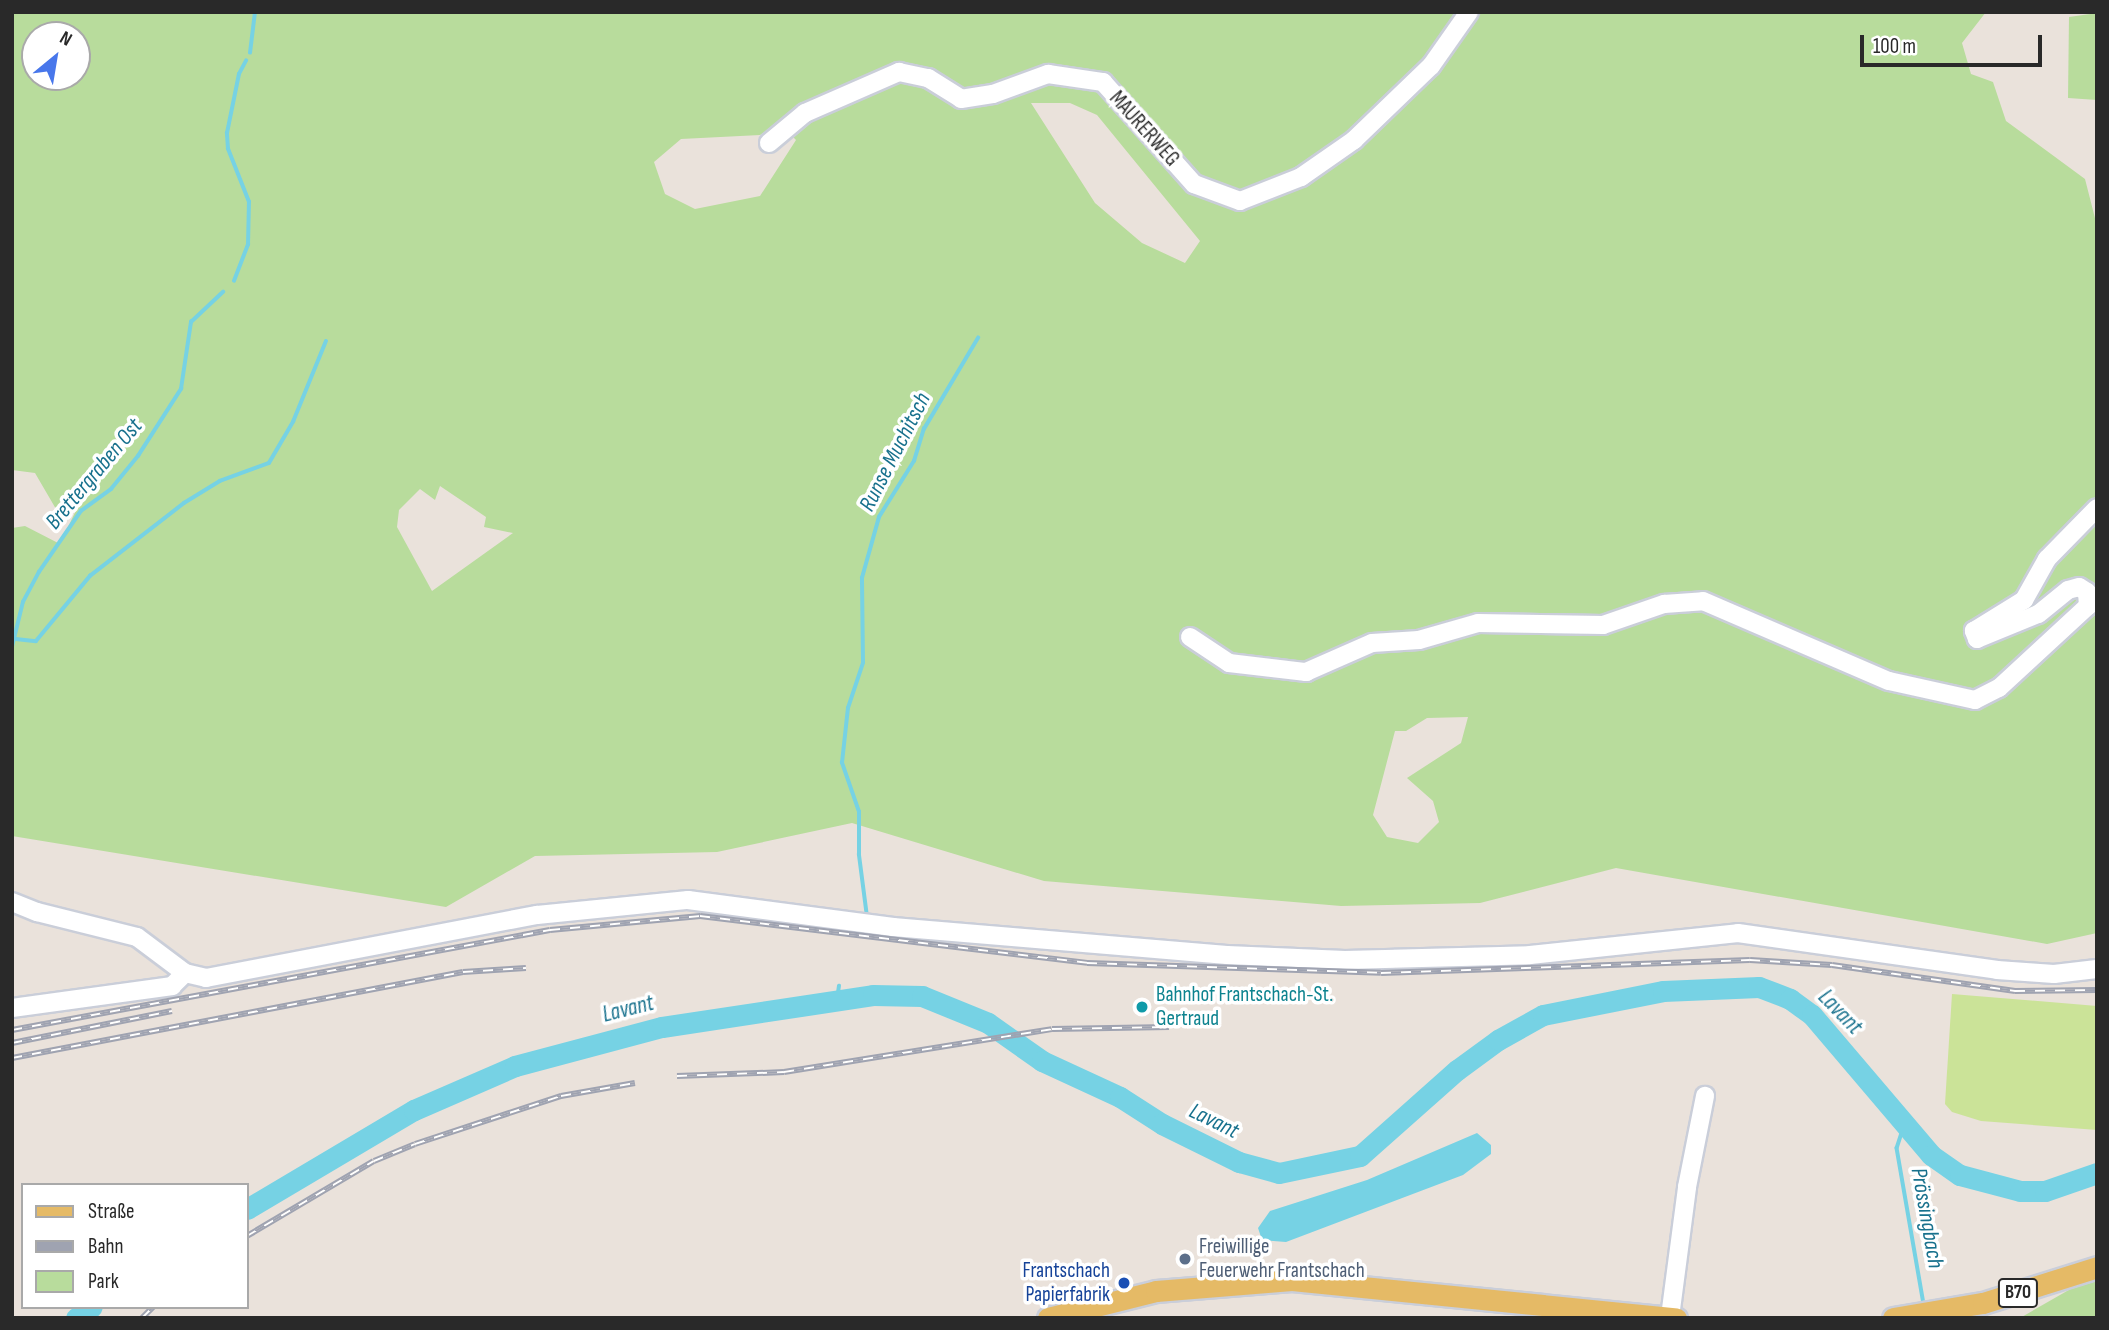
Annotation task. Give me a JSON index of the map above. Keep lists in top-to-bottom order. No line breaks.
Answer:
{"streets":{"main road":["B70"],"street":["MAURERWEG"]},"water":["Runse Muchitsch","Brettergraben Ost","Lavant","Prössingbach"],"places":["Bahnhof Frantschach-St. Gertraud","Freiwillige Feuerwehr Frantschach","Frantschach Papierfabrik"],"legend":["Straße","Bahn","Park"],"scale_bar":"100 m","north":"top right"}
